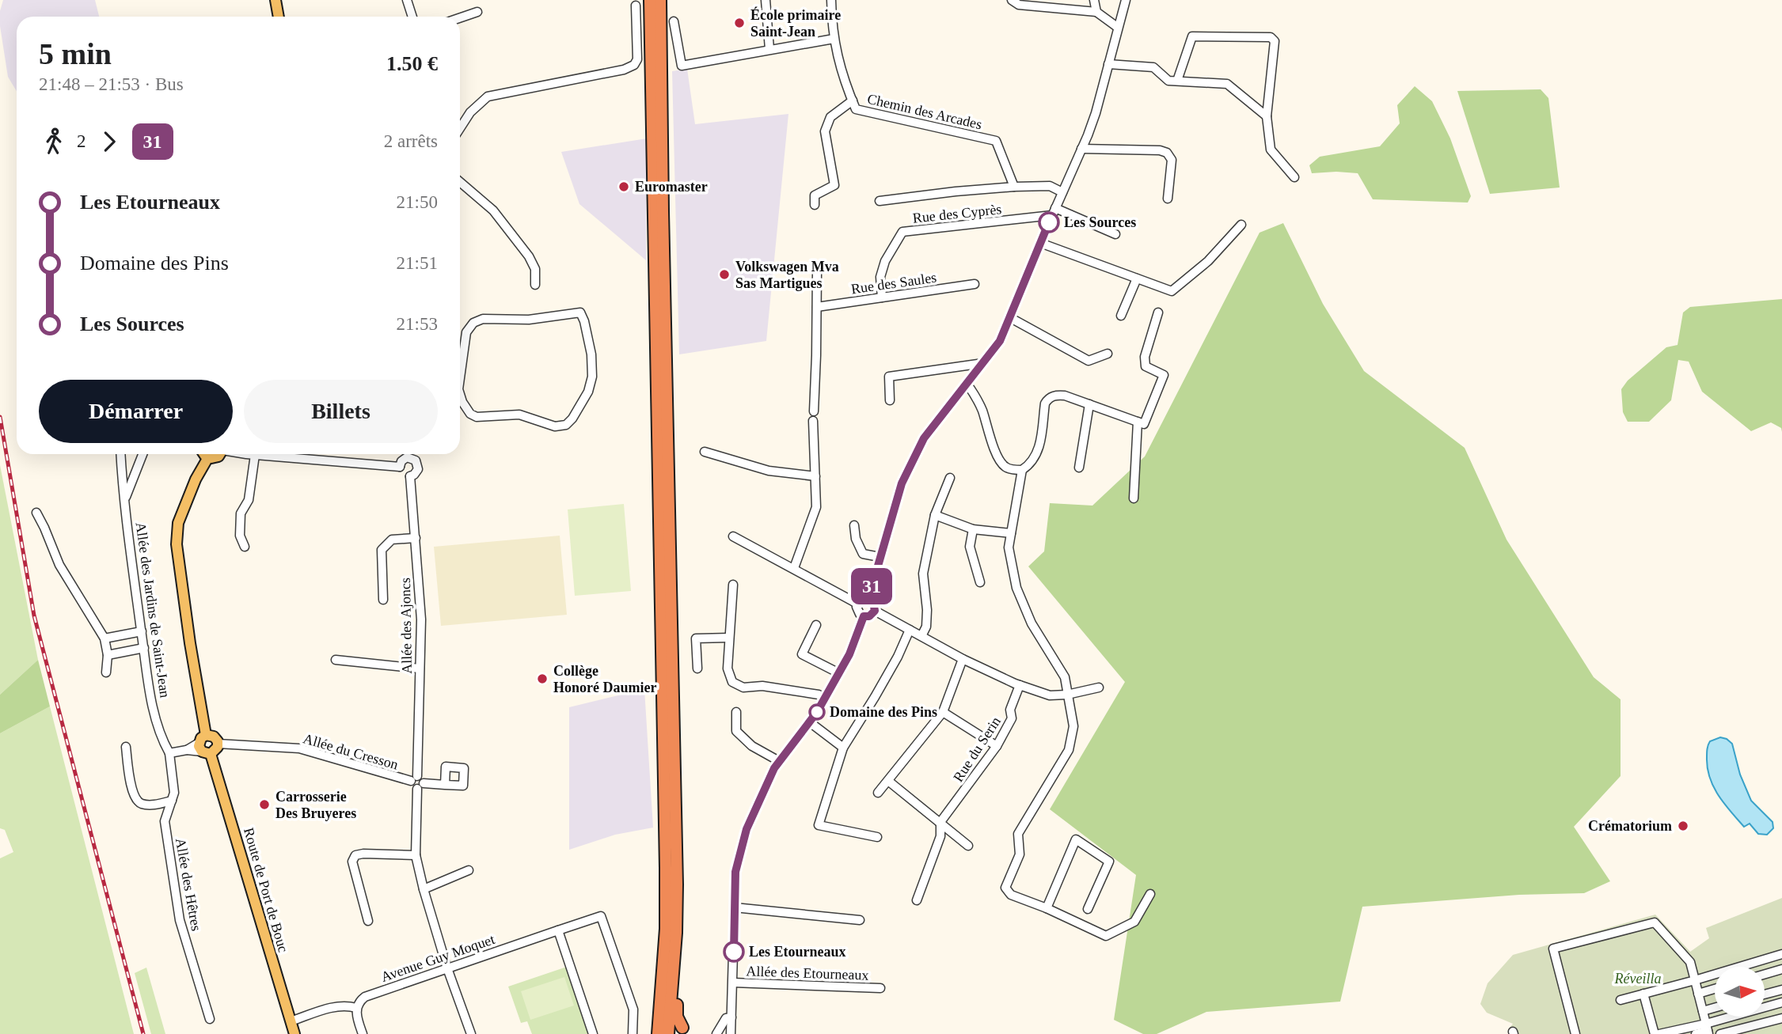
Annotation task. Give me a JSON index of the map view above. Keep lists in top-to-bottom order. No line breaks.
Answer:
{"streets":{"main road":["Route de Port de Bouc"],"street":["Chemin des Arcades","Rue des Cyprès","Rue des Saules","Allée des Jardins de Saint-Jean","Allée des Ajoncs","Rue du Serin","Allée du Cresson","Allée des Hêtres","Avenue Guy Moquet","Allée des Etourneaux"]},"crossings":[["Rue des Cyprès","Rue des Saules"],["Allée des Jardins de Saint-Jean","Allée des Hêtres"],["Allée des Ajoncs","Allée du Cresson"]],"parks":["Réveilla"],"places":["École primaire Saint-Jean","Euromaster","Les Sources","Volkswagen Mva Sas Martigues","Collège Honoré Daumier","Domaine des Pins","Carrosserie Des Bruyeres","Crématorium","Les Etourneaux"],"lines":["bus line 31"],"north":"right","page":{"on_map":"31","heading":["5 min","21:48 – 21:53 · Bus","1.50 €"],"legs":["2","31","2 arrêts"],"list":[{"name":"Les Etourneaux","value":"21:50"},{"name":"Domaine des Pins","value":"21:51"},{"name":"Les Sources","value":"21:53"}],"buttons":["Démarrer","Billets"]}}
